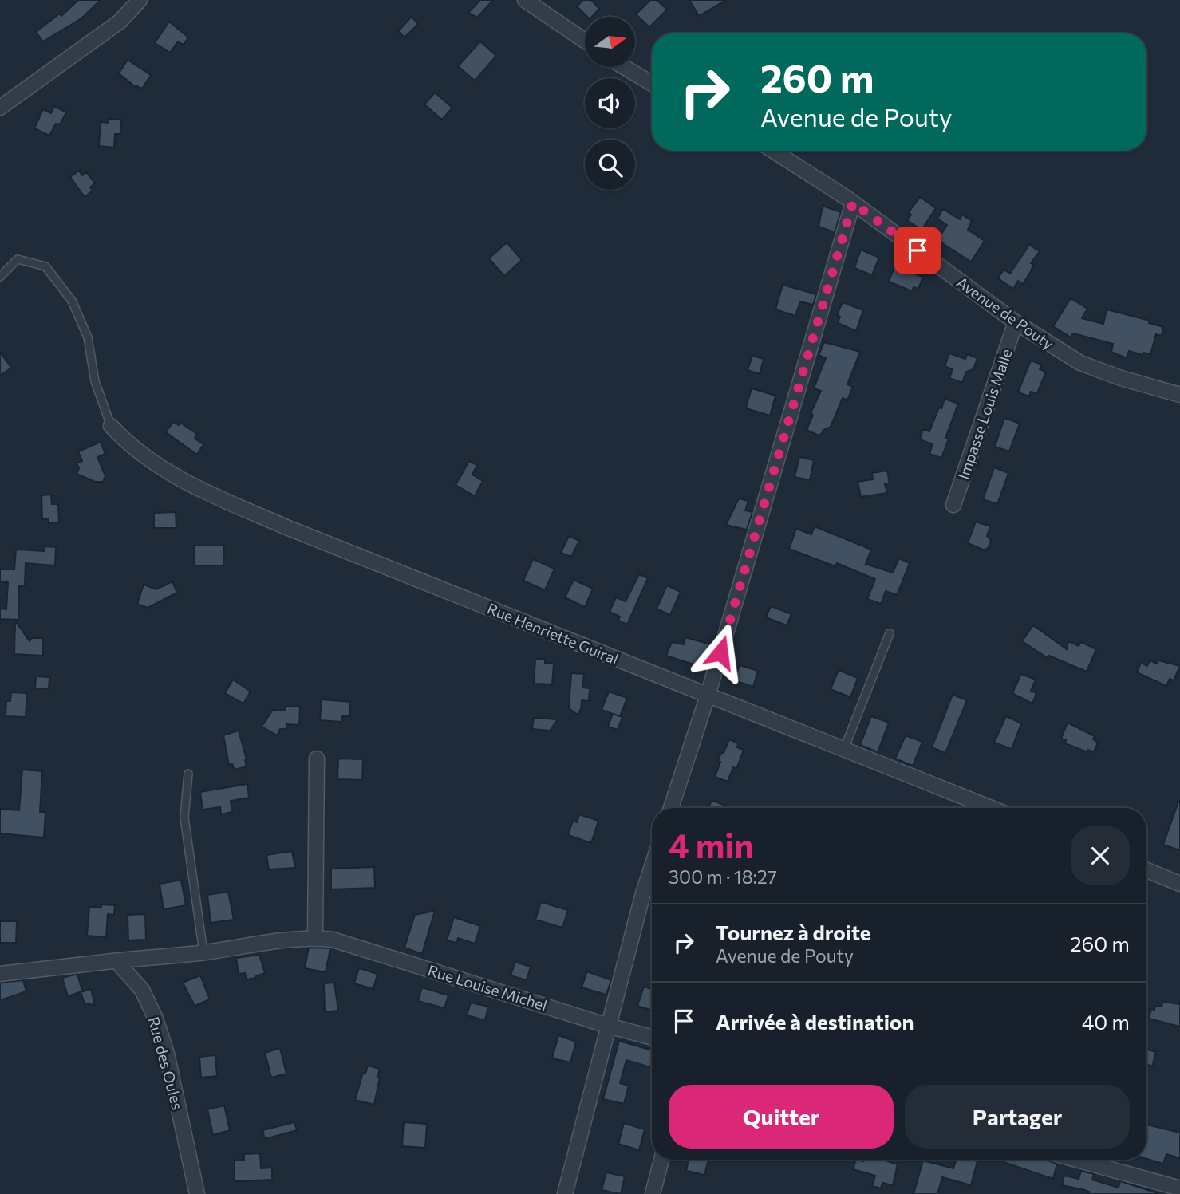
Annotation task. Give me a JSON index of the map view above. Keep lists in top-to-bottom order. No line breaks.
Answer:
{"streets":{"street":["Avenue de Pouty","Impasse Louis Malle","Rue Henriette Guiral","Rue Louise Michel","Rue des Oules"]},"crossings":[["Avenue de Pouty","Impasse Louis Malle"],["Rue Louise Michel","Rue des Oules"]],"north":"right","page":{"turn":["260 m","Avenue de Pouty"],"heading":["4 min","300 m · 18:27"],"list":[{"name":"Tournez à droite","note":"Avenue de Pouty","value":"260 m"},{"name":"Arrivée à destination","value":"40 m"}],"buttons":["Quitter","Partager"]}}
